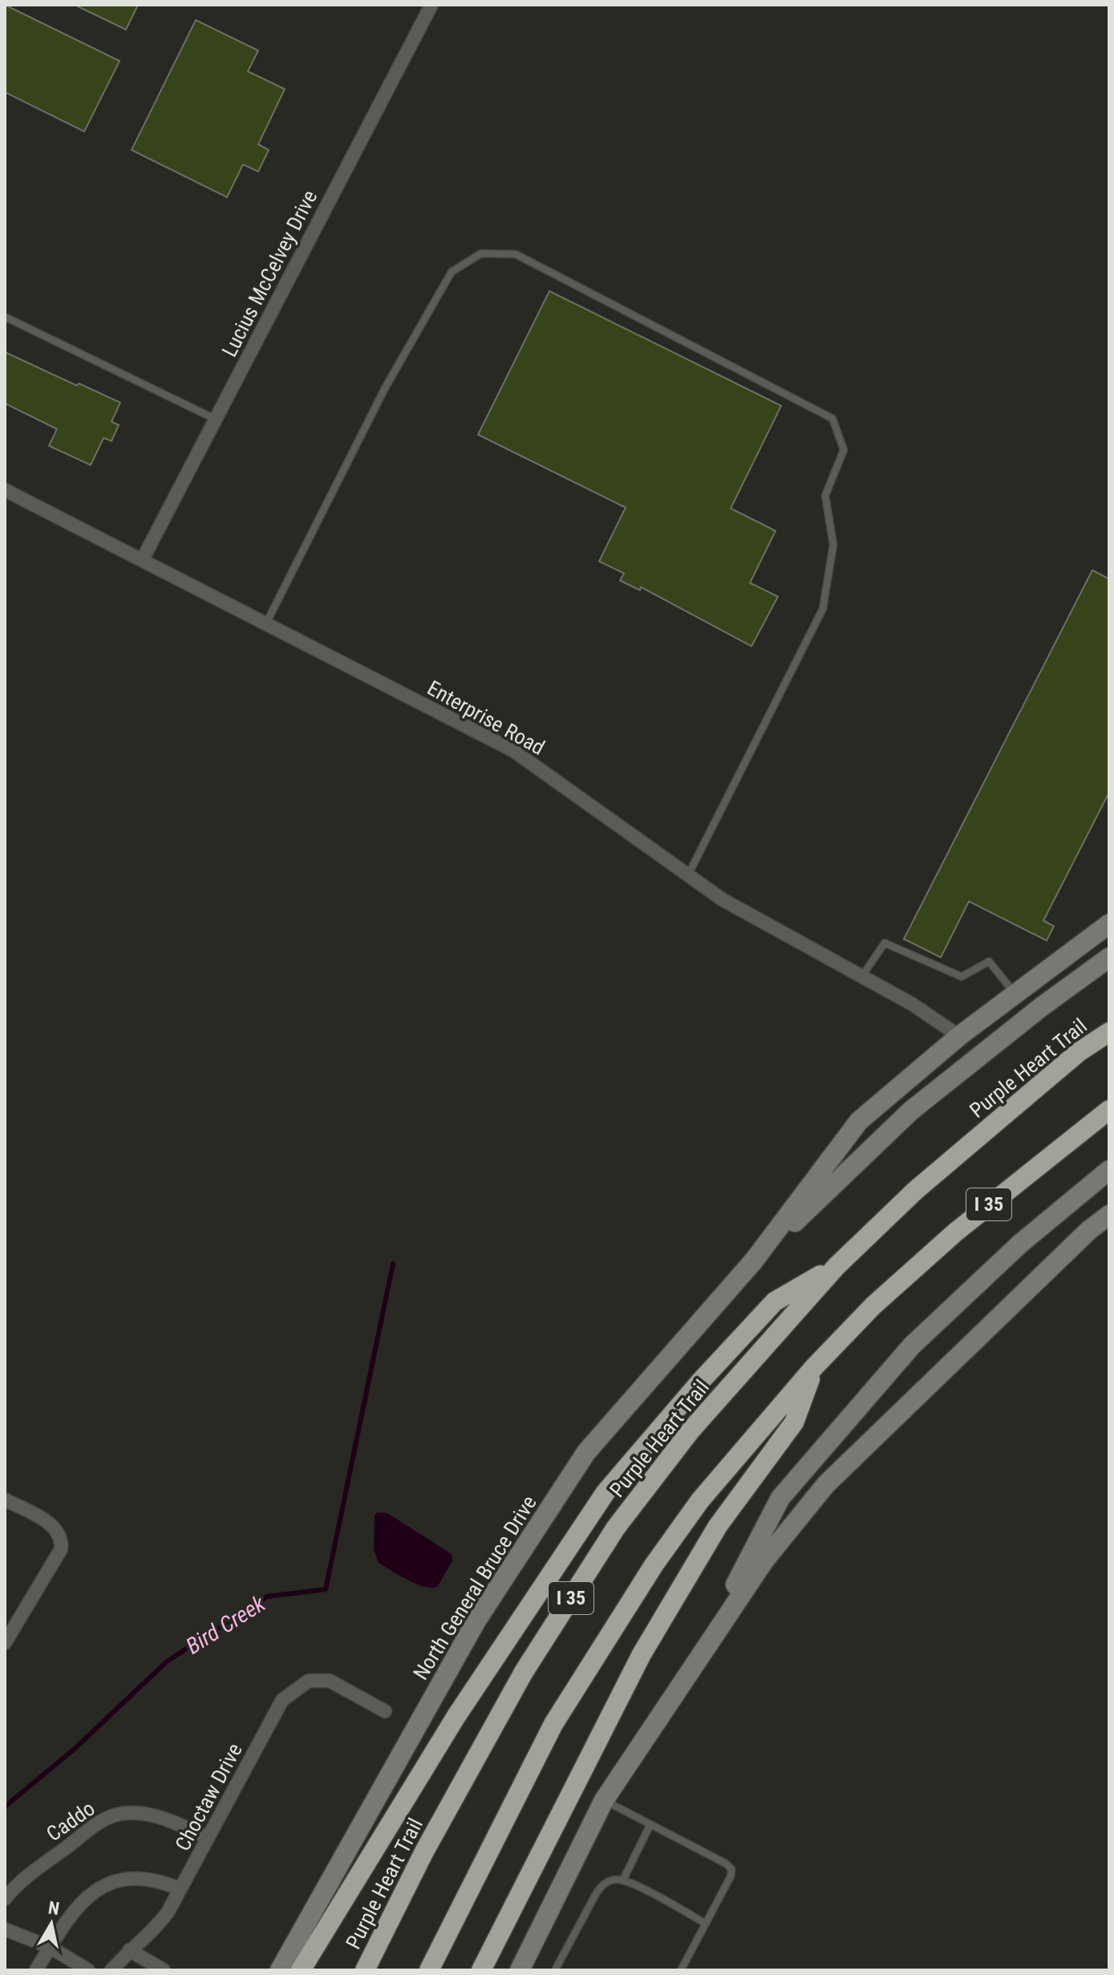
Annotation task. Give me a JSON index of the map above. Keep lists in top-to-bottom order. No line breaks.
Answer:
{"streets":{"highway":["Purple Heart Trail","I 35"],"main road":["North General Bruce Drive"],"street":["Lucius McCelvey Drive","Enterprise Road","Choctaw Drive","Caddo"]},"crossings":[["Lucius McCelvey Drive","Enterprise Road"],["Choctaw Drive","Caddo"]],"water":["Bird Creek"],"north":"top"}
